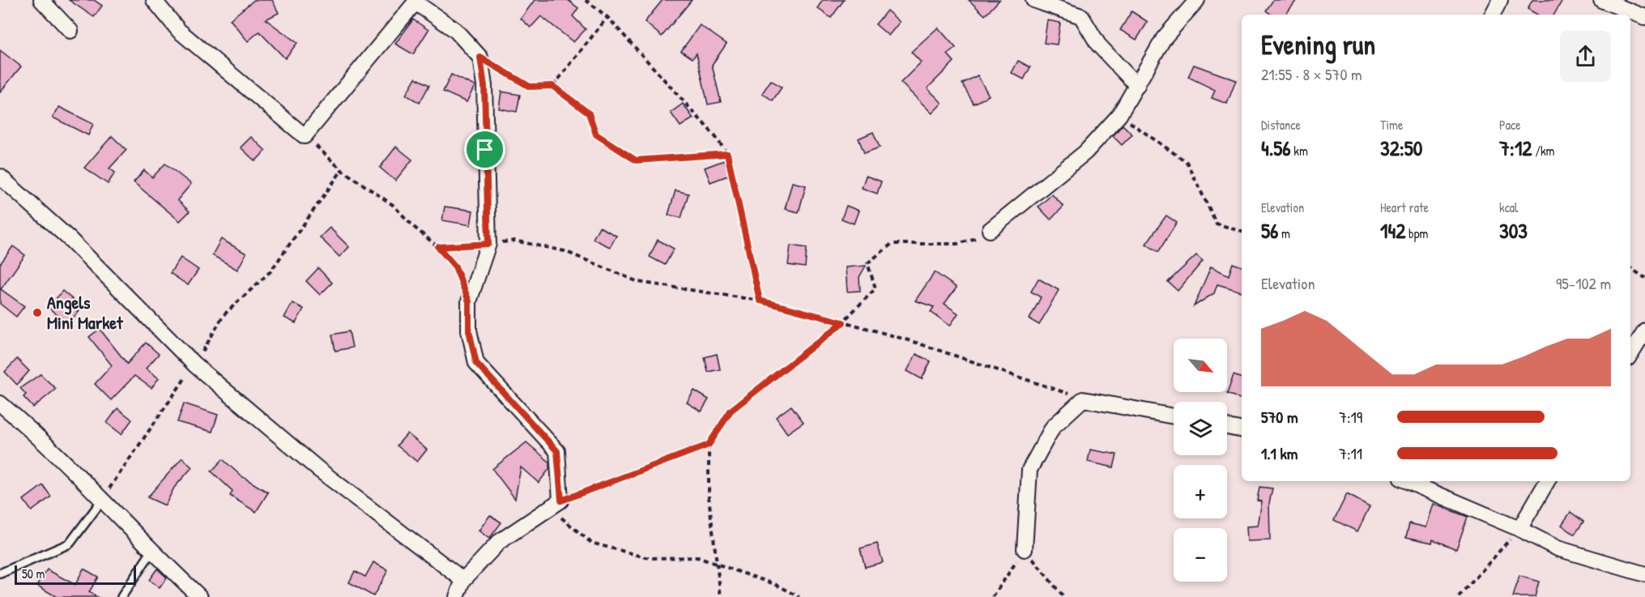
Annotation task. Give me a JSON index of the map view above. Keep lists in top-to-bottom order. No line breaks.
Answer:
{"places":["Angels Mini Market"],"scale_bar":"50 m","north":"bottom right","page":{"heading":["Evening run","21:55 · 8 × 570 m"],"stats":[["Distance","4.56 km"],["Time","32:50"],["Pace","7:12 /km"],["Elevation","56 m"],["Heart rate","142 bpm"],["kcal","303"]],"chart":["Elevation","95–102 m"],"map_buttons":["+","−"],"list":[{"name":"570 m","note":"7:19"},{"name":"1.1 km","note":"7:11"}],"scale":"50 m"}}
